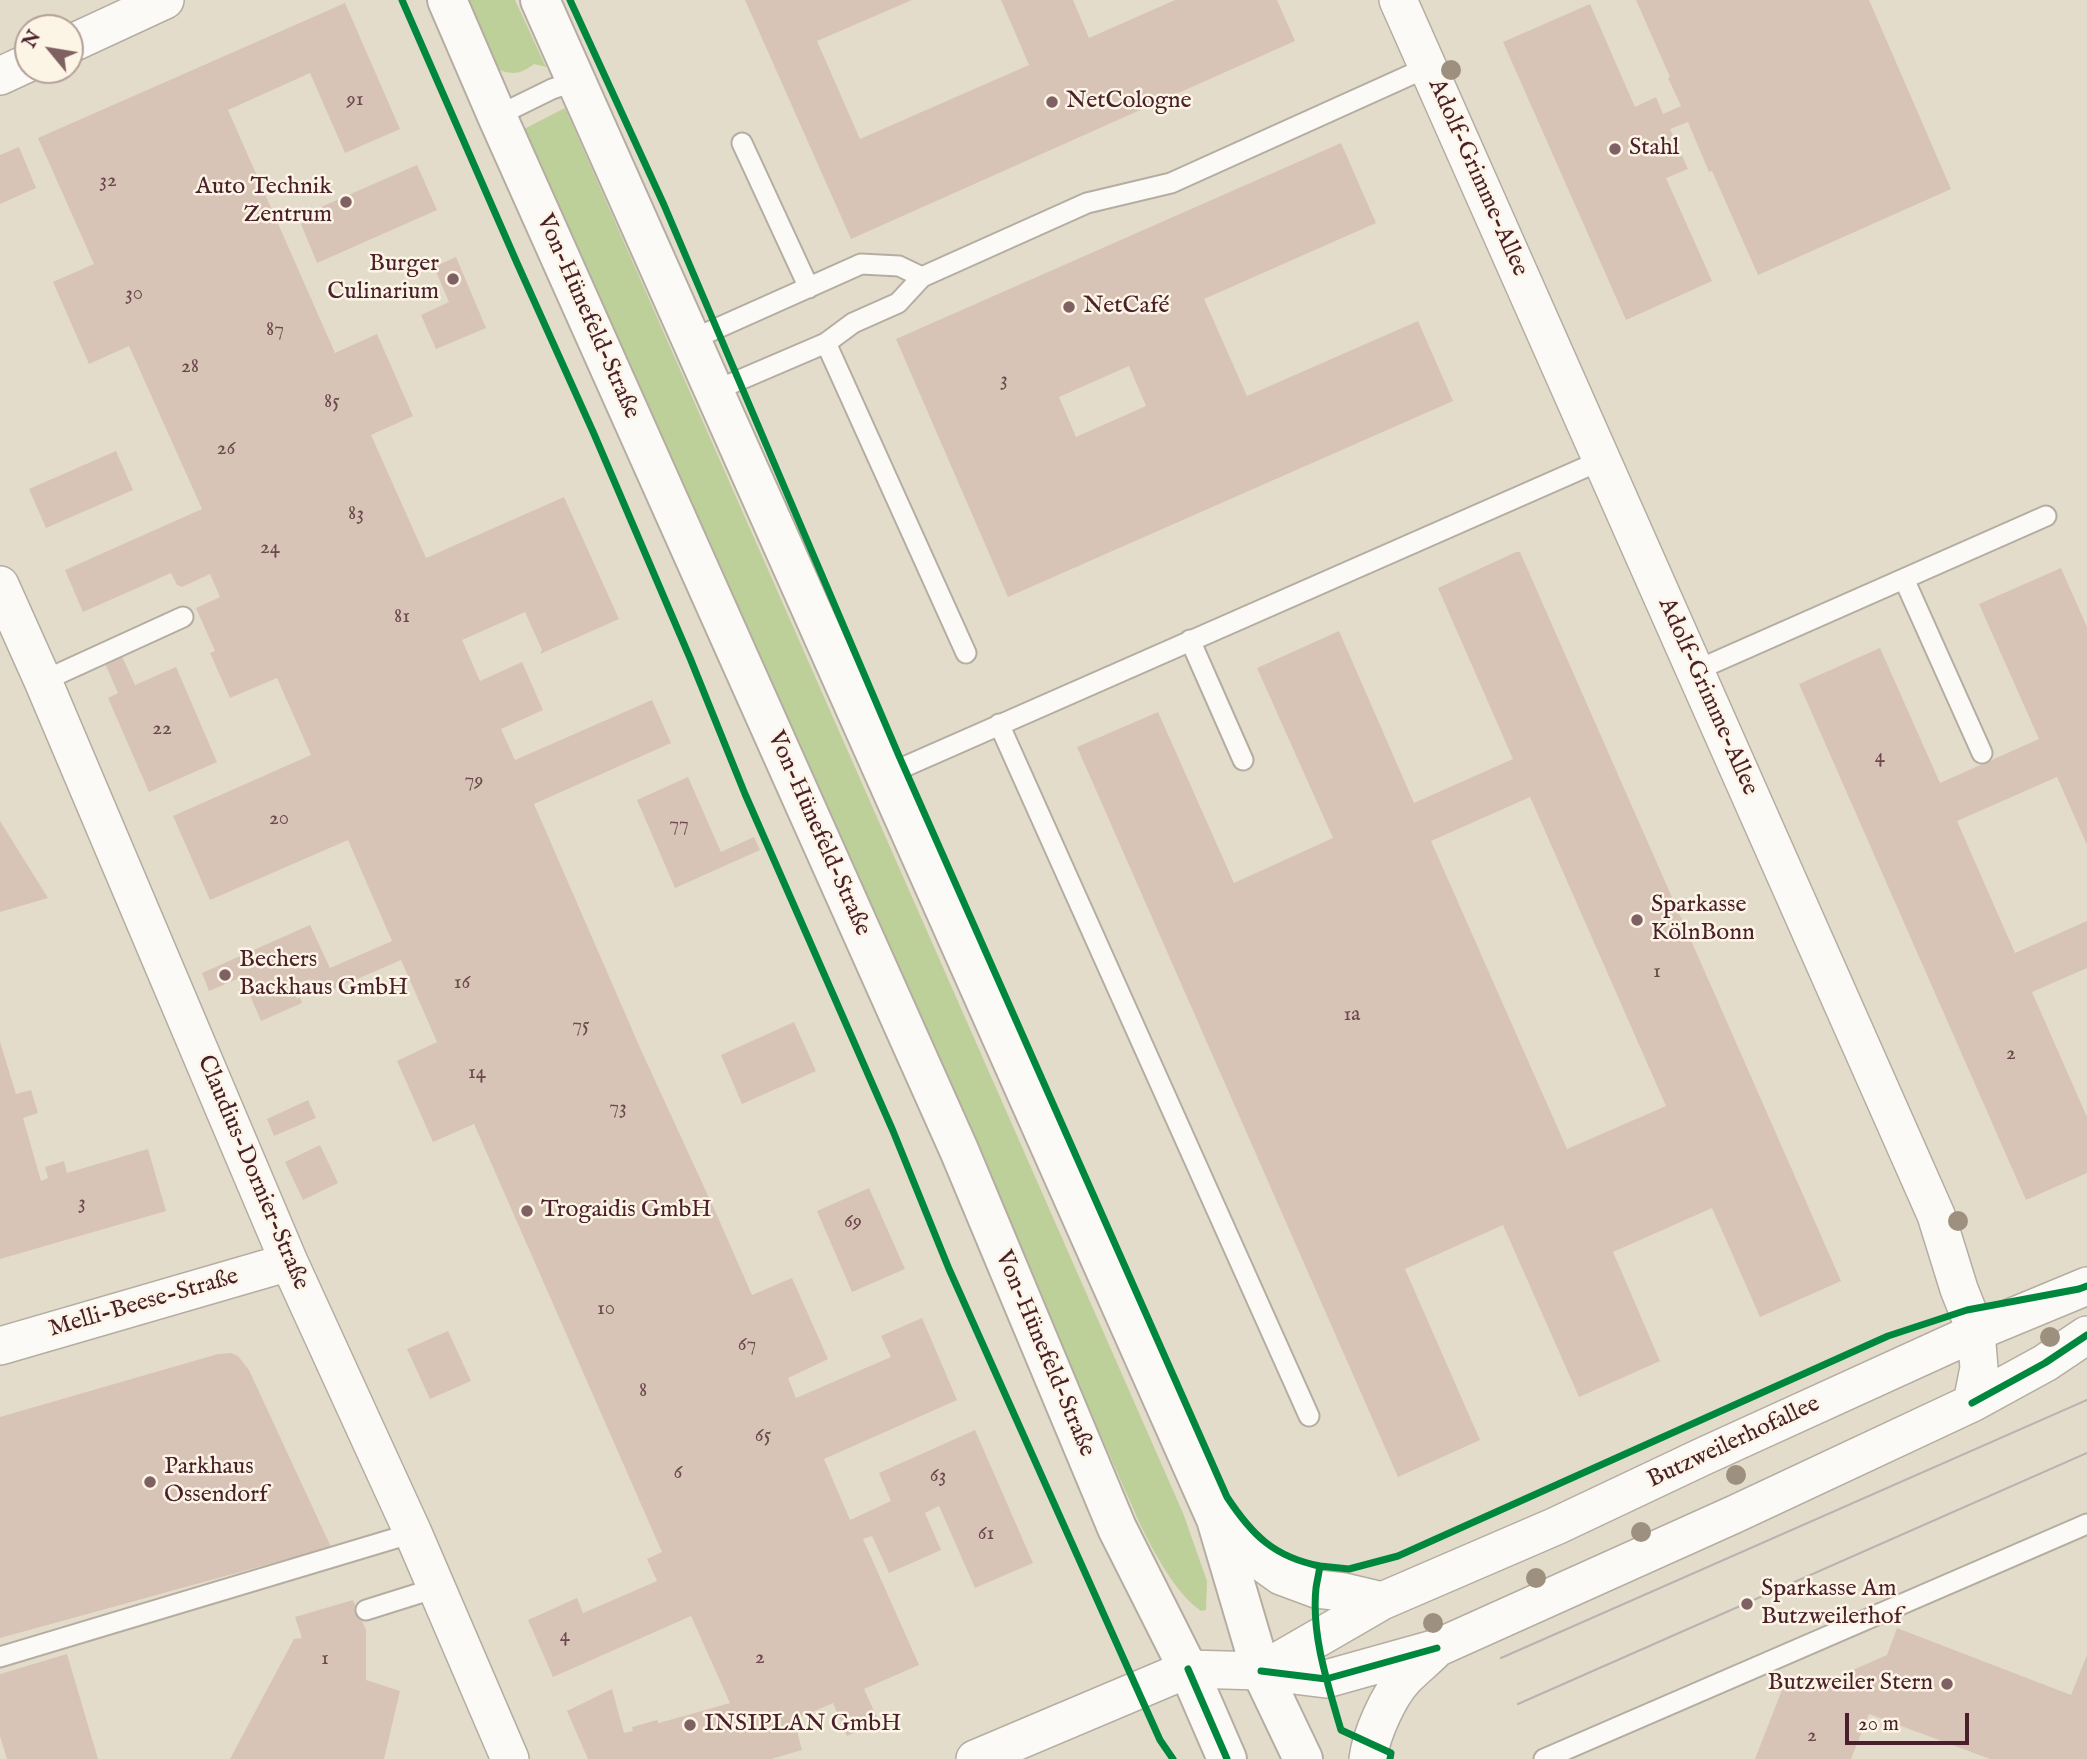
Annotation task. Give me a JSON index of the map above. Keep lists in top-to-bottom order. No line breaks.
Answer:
{"streets":{"street":["Adolf-Grimme-Allee","Von-Hünefeld-Straße","Claudius-Dornier-Straße","Melli-Beese-Straße","Butzweilerhofallee"]},"crossings":[["Adolf-Grimme-Allee","Butzweilerhofallee"],["Claudius-Dornier-Straße","Melli-Beese-Straße"]],"places":["NetCologne","Stahl","Auto Technik Zentrum","Burger Culinarium","NetCafé","Sparkasse KölnBonn","Bechers Backhaus GmbH","Trogaidis GmbH","Parkhaus Ossendorf","Sparkasse Am Butzweilerhof","Butzweiler Stern","INSIPLAN GmbH"],"house_numbers":["91","32","30","87","28","3","85","26","83","24","81","22","4","79","20","77","1","16","1a","75","2","14","73","3","69","10","67","8","65","6","63","61","4","2","1","2"],"scale_bar":"20 m","north":"top left"}
